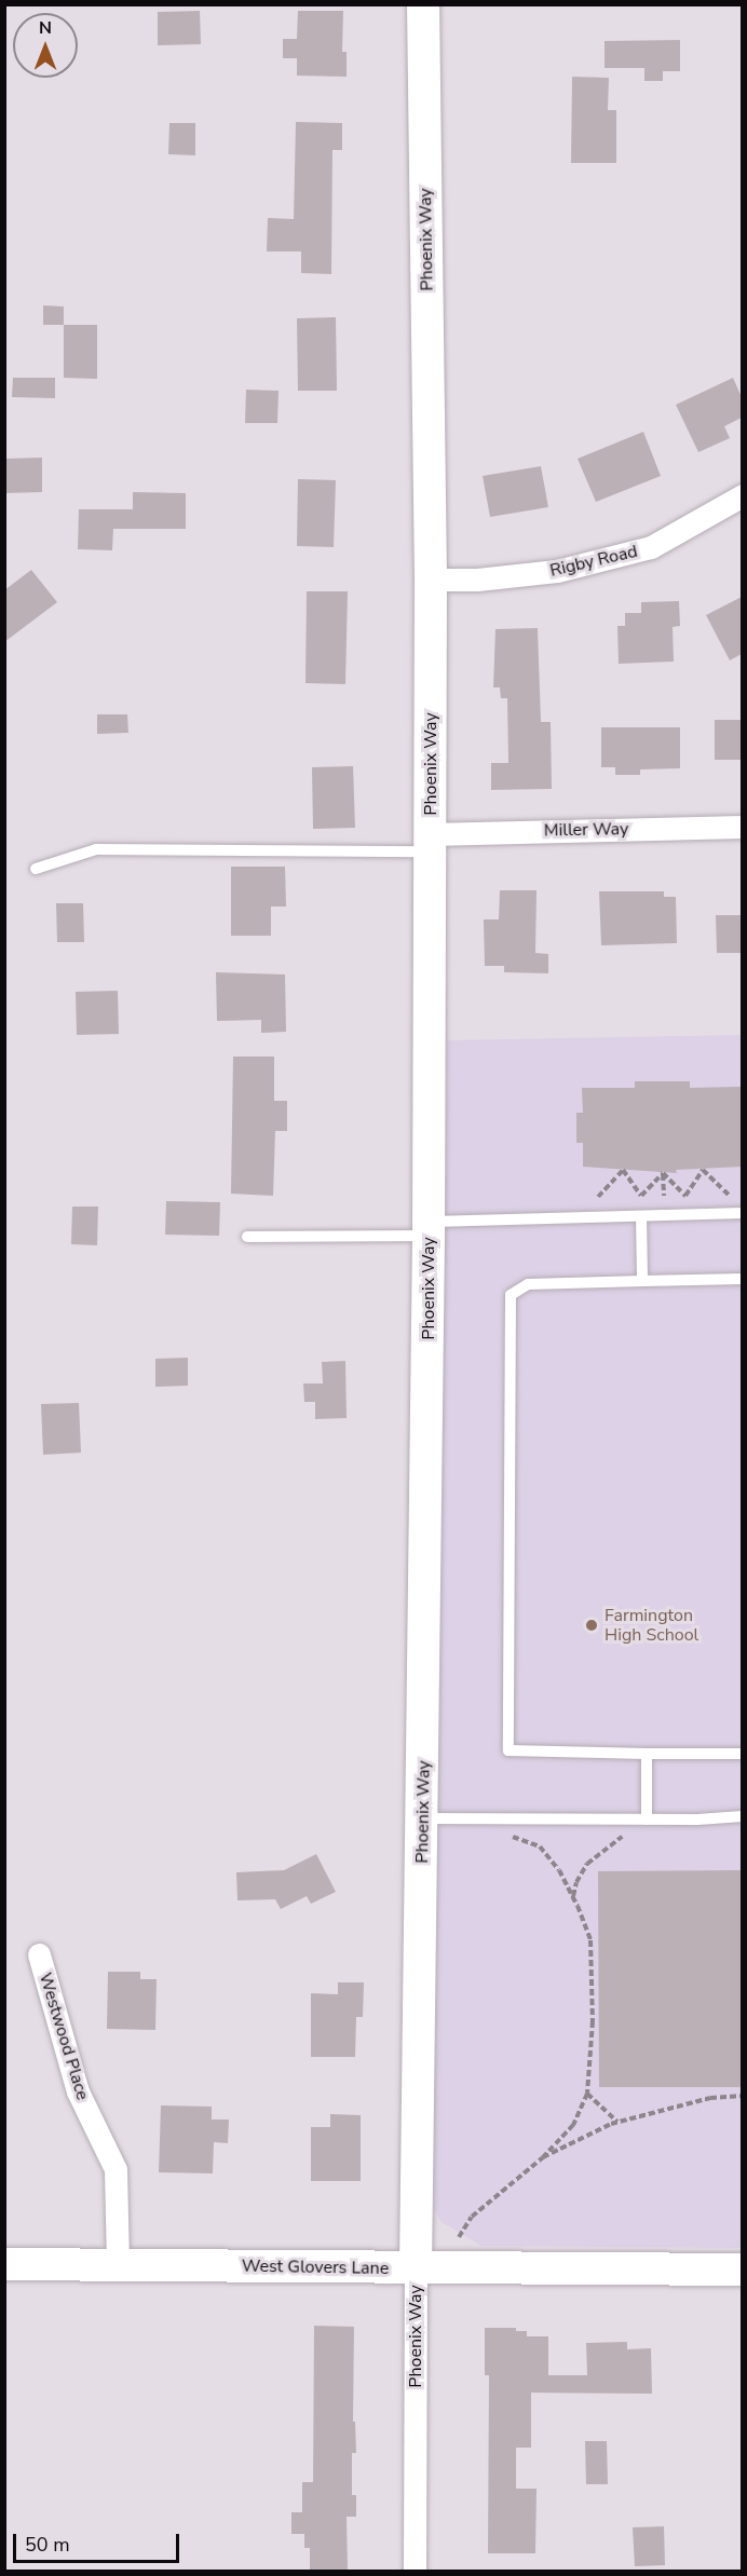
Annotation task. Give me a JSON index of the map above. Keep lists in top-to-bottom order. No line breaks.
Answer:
{"streets":{"street":["Phoenix Way","Rigby Road","Miller Way","Westwood Place","West Glovers Lane"]},"crossings":[["Phoenix Way","Rigby Road"],["Phoenix Way","Miller Way"],["Phoenix Way","West Glovers Lane"],["Westwood Place","West Glovers Lane"]],"places":["Farmington High School"],"scale_bar":"50 m","north":"top"}
